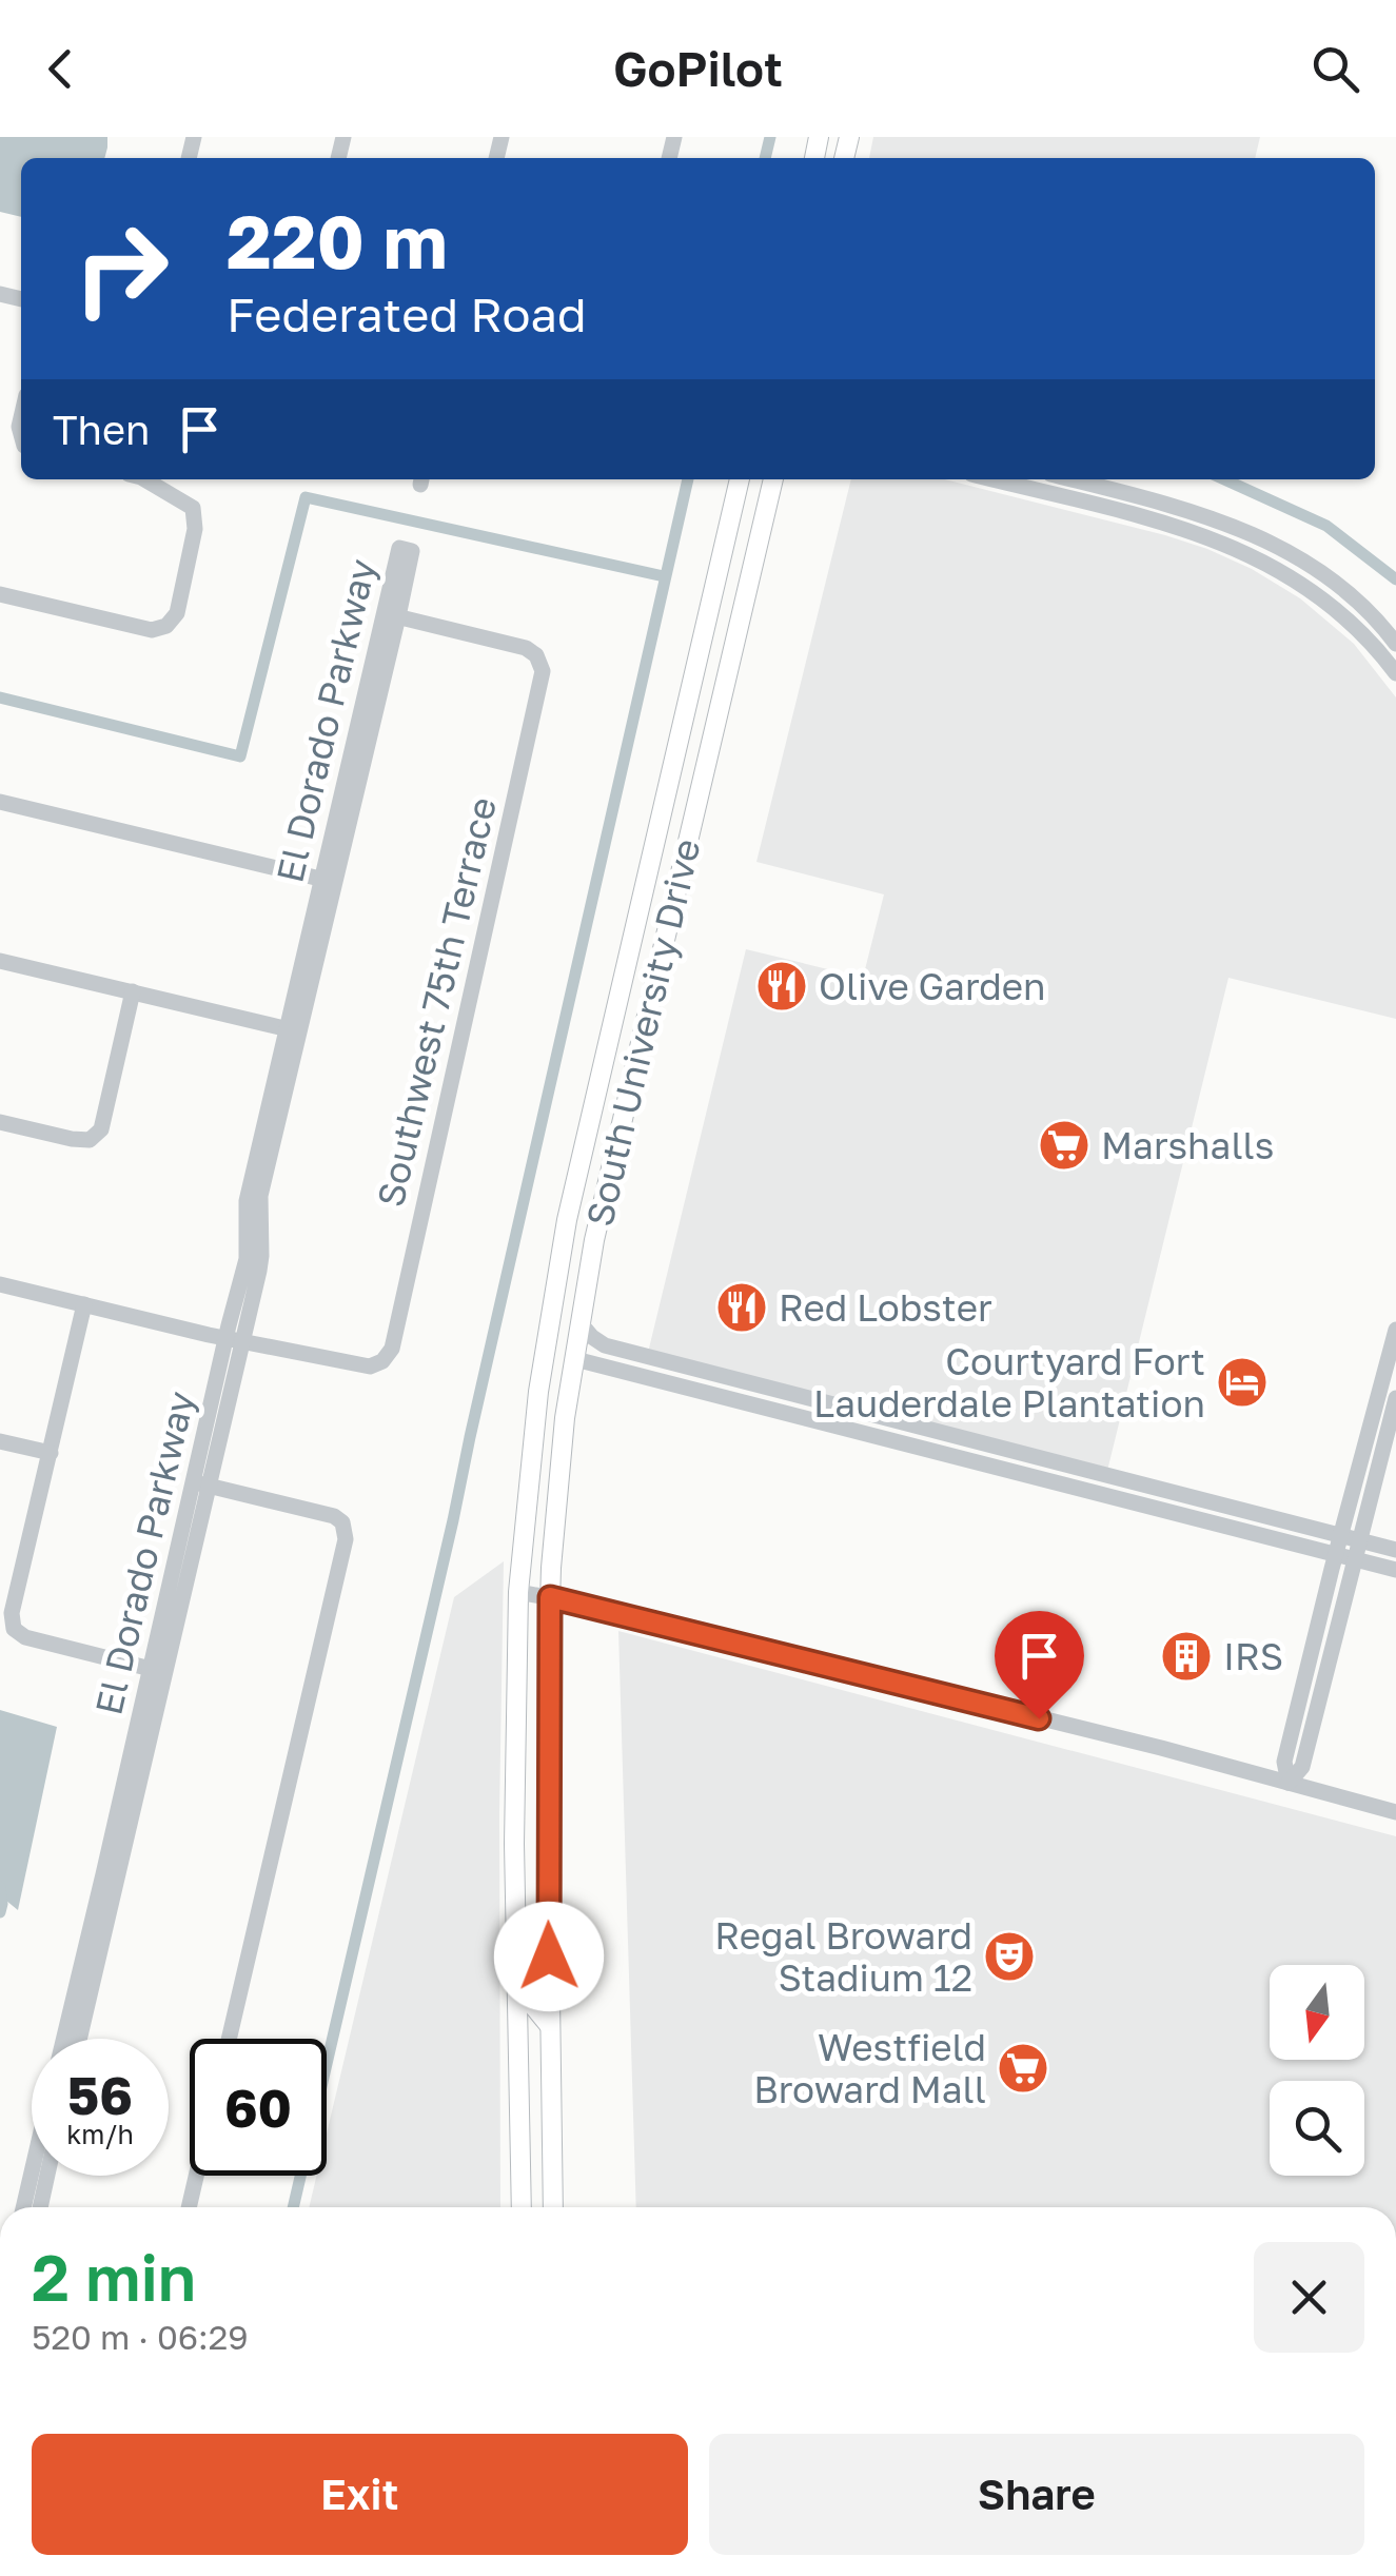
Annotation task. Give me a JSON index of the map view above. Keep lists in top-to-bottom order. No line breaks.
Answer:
{"streets":{"main road":["South University Drive"],"street":["El Dorado Parkway","Southwest 75th Terrace"]},"crossings":[["El Dorado Parkway","Southwest 75th Terrace"]],"places":{"restaurant":["Olive Garden","Red Lobster"],"supermarket":["Marshalls","Westfield Broward Mall"],"hotel":["Courtyard Fort Lauderdale Plantation"],"building":["IRS"],"theatre":["Regal Broward Stadium 12"]},"north":"bottom","page":{"header":"GoPilot","turn":["220 m","Federated Road"],"then":"Then","speed":"56 km/h","limit":"60","heading":["2 min","520 m · 06:29"],"buttons":["Exit","Share"]}}
